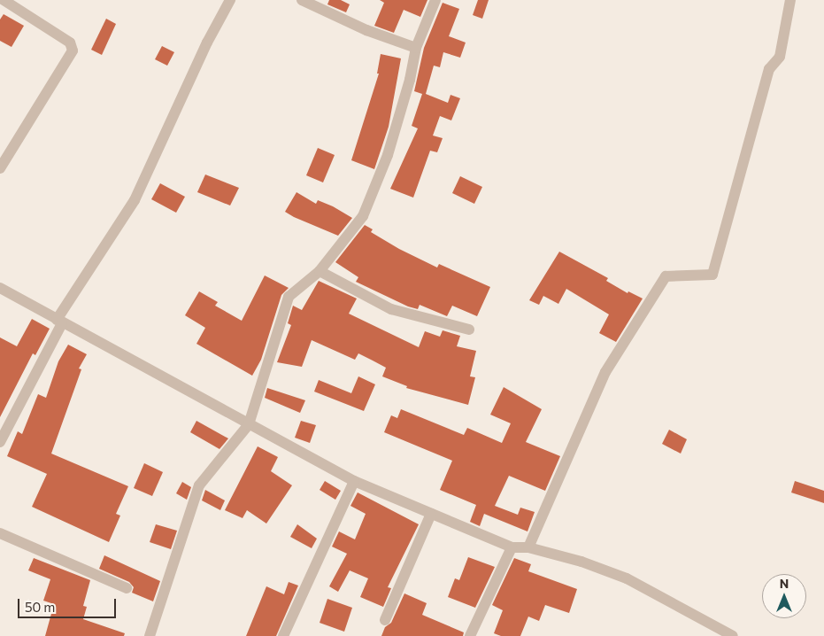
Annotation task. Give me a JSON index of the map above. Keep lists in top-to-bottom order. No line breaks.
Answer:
{"scale_bar":"50 m","north":"top"}
